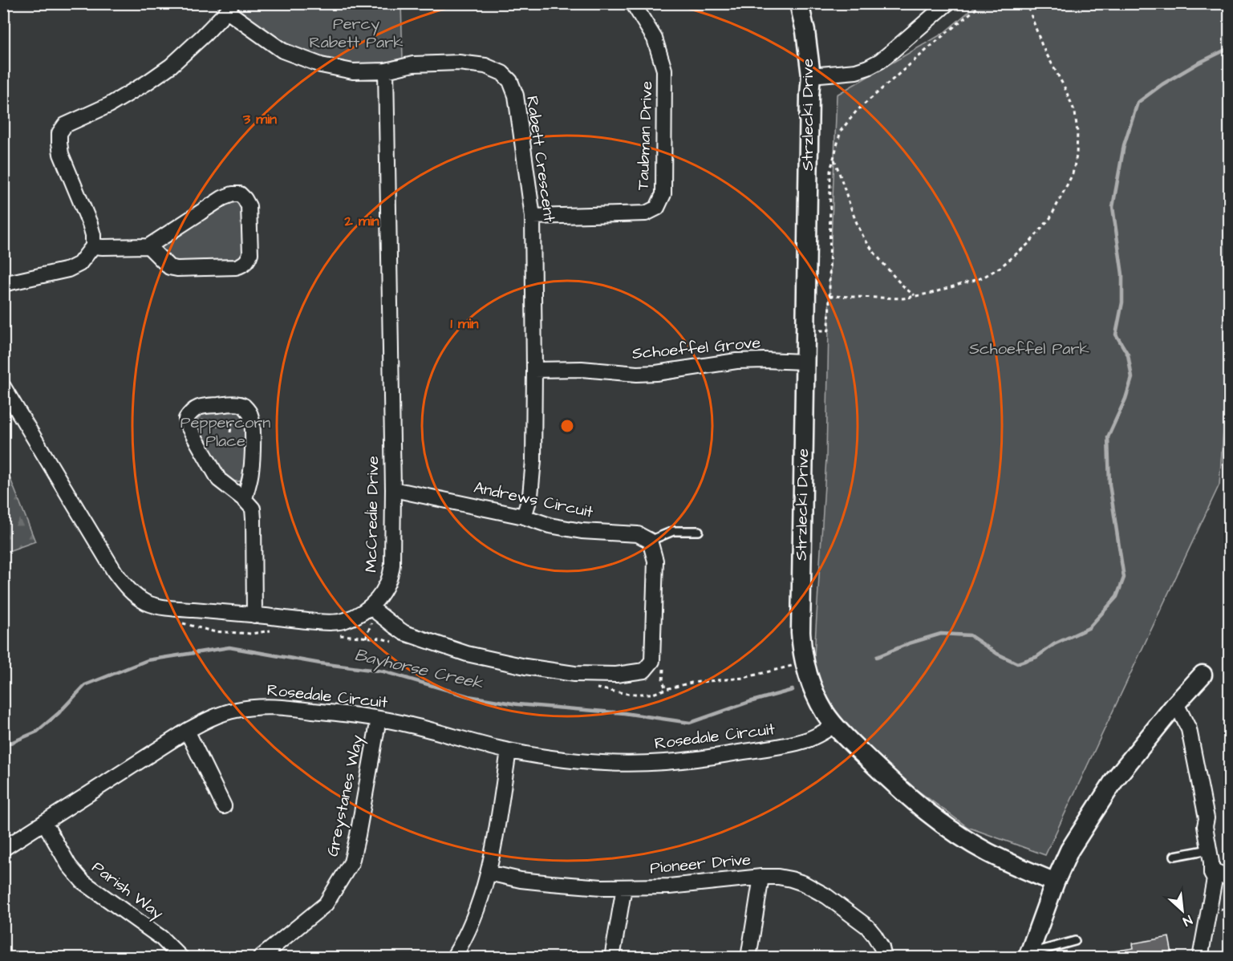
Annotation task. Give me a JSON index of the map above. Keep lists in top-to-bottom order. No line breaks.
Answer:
{"streets":{"street":["Strzlecki Drive","Taubman Drive","Rabett Crescent","Schoeffel Grove","Andrews Circuit","McCredie Drive","Rosedale Circuit","Greystanes Way","Pioneer Drive","Parish Way"]},"crossings":[["Strzlecki Drive","Schoeffel Grove"],["Strzlecki Drive","Rosedale Circuit"],["Taubman Drive","Rabett Crescent"],["Rabett Crescent","Schoeffel Grove"],["Rabett Crescent","Andrews Circuit"],["Rabett Crescent","McCredie Drive"],["Andrews Circuit","McCredie Drive"],["Rosedale Circuit","Greystanes Way"],["Rosedale Circuit","Parish Way"]],"water":["Bayhorse Creek"],"parks":["Percy Rabett Park","Schoeffel Park","Peppercorn Place"],"north":"bottom right","rings":["3 min","2 min","1 min"]}
